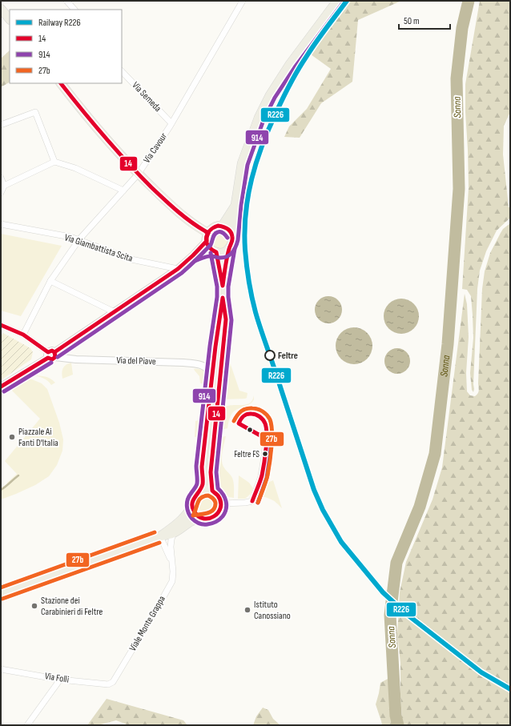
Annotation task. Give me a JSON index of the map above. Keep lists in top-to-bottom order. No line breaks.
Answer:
{"streets":{"street":["Via Semeda","Via Cavour","Via Giambattista Scita","Via del Piave","Viale Monte Grappa","Via Folli"]},"crossings":[["Via Semeda","Via Cavour"],["Via Cavour","Via Giambattista Scita"],["Viale Monte Grappa","Via Folli"]],"water":["Sonna"],"places":["Feltre","Piazzale Ai Fanti D'Italia","Feltre FS","Stazione dei Carabinieri di Feltre","Istituto Canossiano"],"lines":["rail line R226","transit line 914","transit line 14","transit line 27b"],"legend":["Railway R226","14","914","27b"],"scale_bar":"50 m"}
